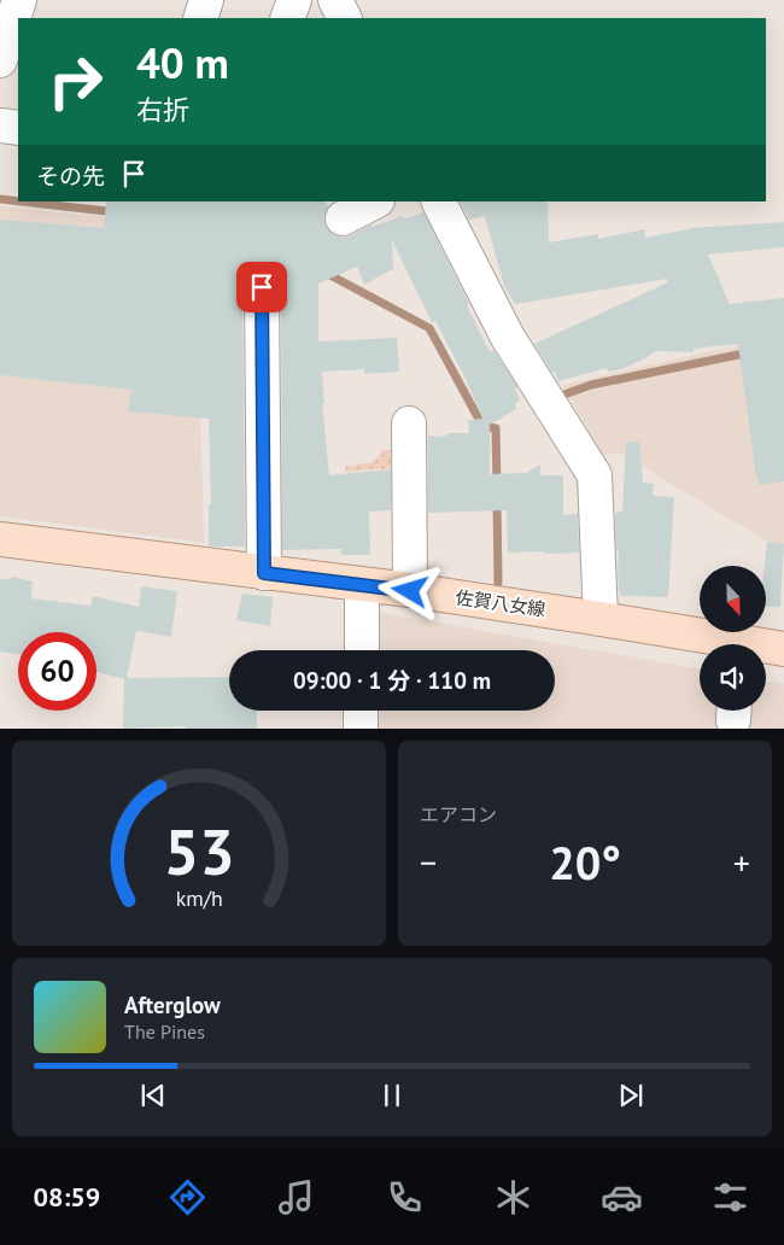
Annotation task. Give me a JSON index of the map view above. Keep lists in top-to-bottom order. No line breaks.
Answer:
{"streets":{"main road":["佐賀八女線"]},"north":"bottom","page":{"turn":["40 m","右折"],"then":"その先","limit":"60","trip":"09:00 · 1 分 · 110 m","tile":"エアコン","heat":["−","20°","+"],"song":["Afterglow","The Pines"],"tabs":"08:59","gauge":["53","km/h"]}}
